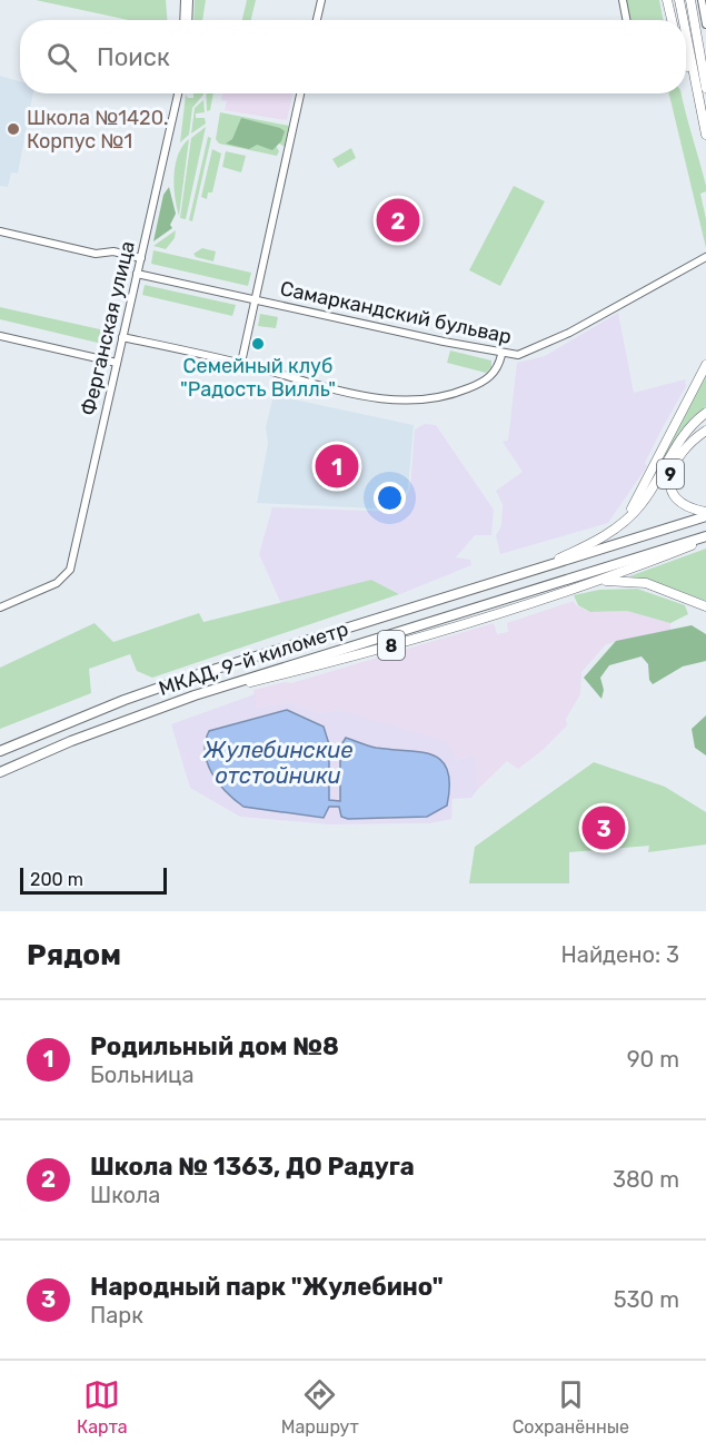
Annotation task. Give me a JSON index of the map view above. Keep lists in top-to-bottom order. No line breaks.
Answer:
{"streets":{"highway":["МКАД, 9-й километр"],"main road":["9","8"],"street":["Самаркандский бульвар","Ферганская улица"]},"crossings":[["Самаркандский бульвар","Ферганская улица"],["9","МКАД, 9-й километр"],["8","МКАД, 9-й километр"]],"water":["Жулебинские отстойники"],"places":["Школа №1420. Корпус №1","Семейный клуб \"Радость Вилль\""],"scale_bar":"200 m","page":{"search":"Поиск","pins":["2","1","3"],"scale":"200 m","heading":["Рядом","Найдено: 3"],"list":[{"mark":"1","name":"Родильный дом №8","note":"Больница","value":"90 m"},{"mark":"2","name":"Школа № 1363, ДО Радуга","note":"Школа","value":"380 m"},{"mark":"3","name":"Народный парк \"Жулебино\"","note":"Парк","value":"530 m"}],"nav":["Карта","Маршрут","Сохранённые"]}}
